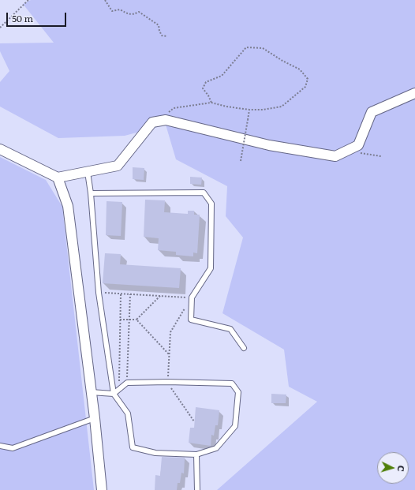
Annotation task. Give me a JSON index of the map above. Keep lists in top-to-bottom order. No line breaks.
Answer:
{"scale_bar":"50 m","north":"right"}
